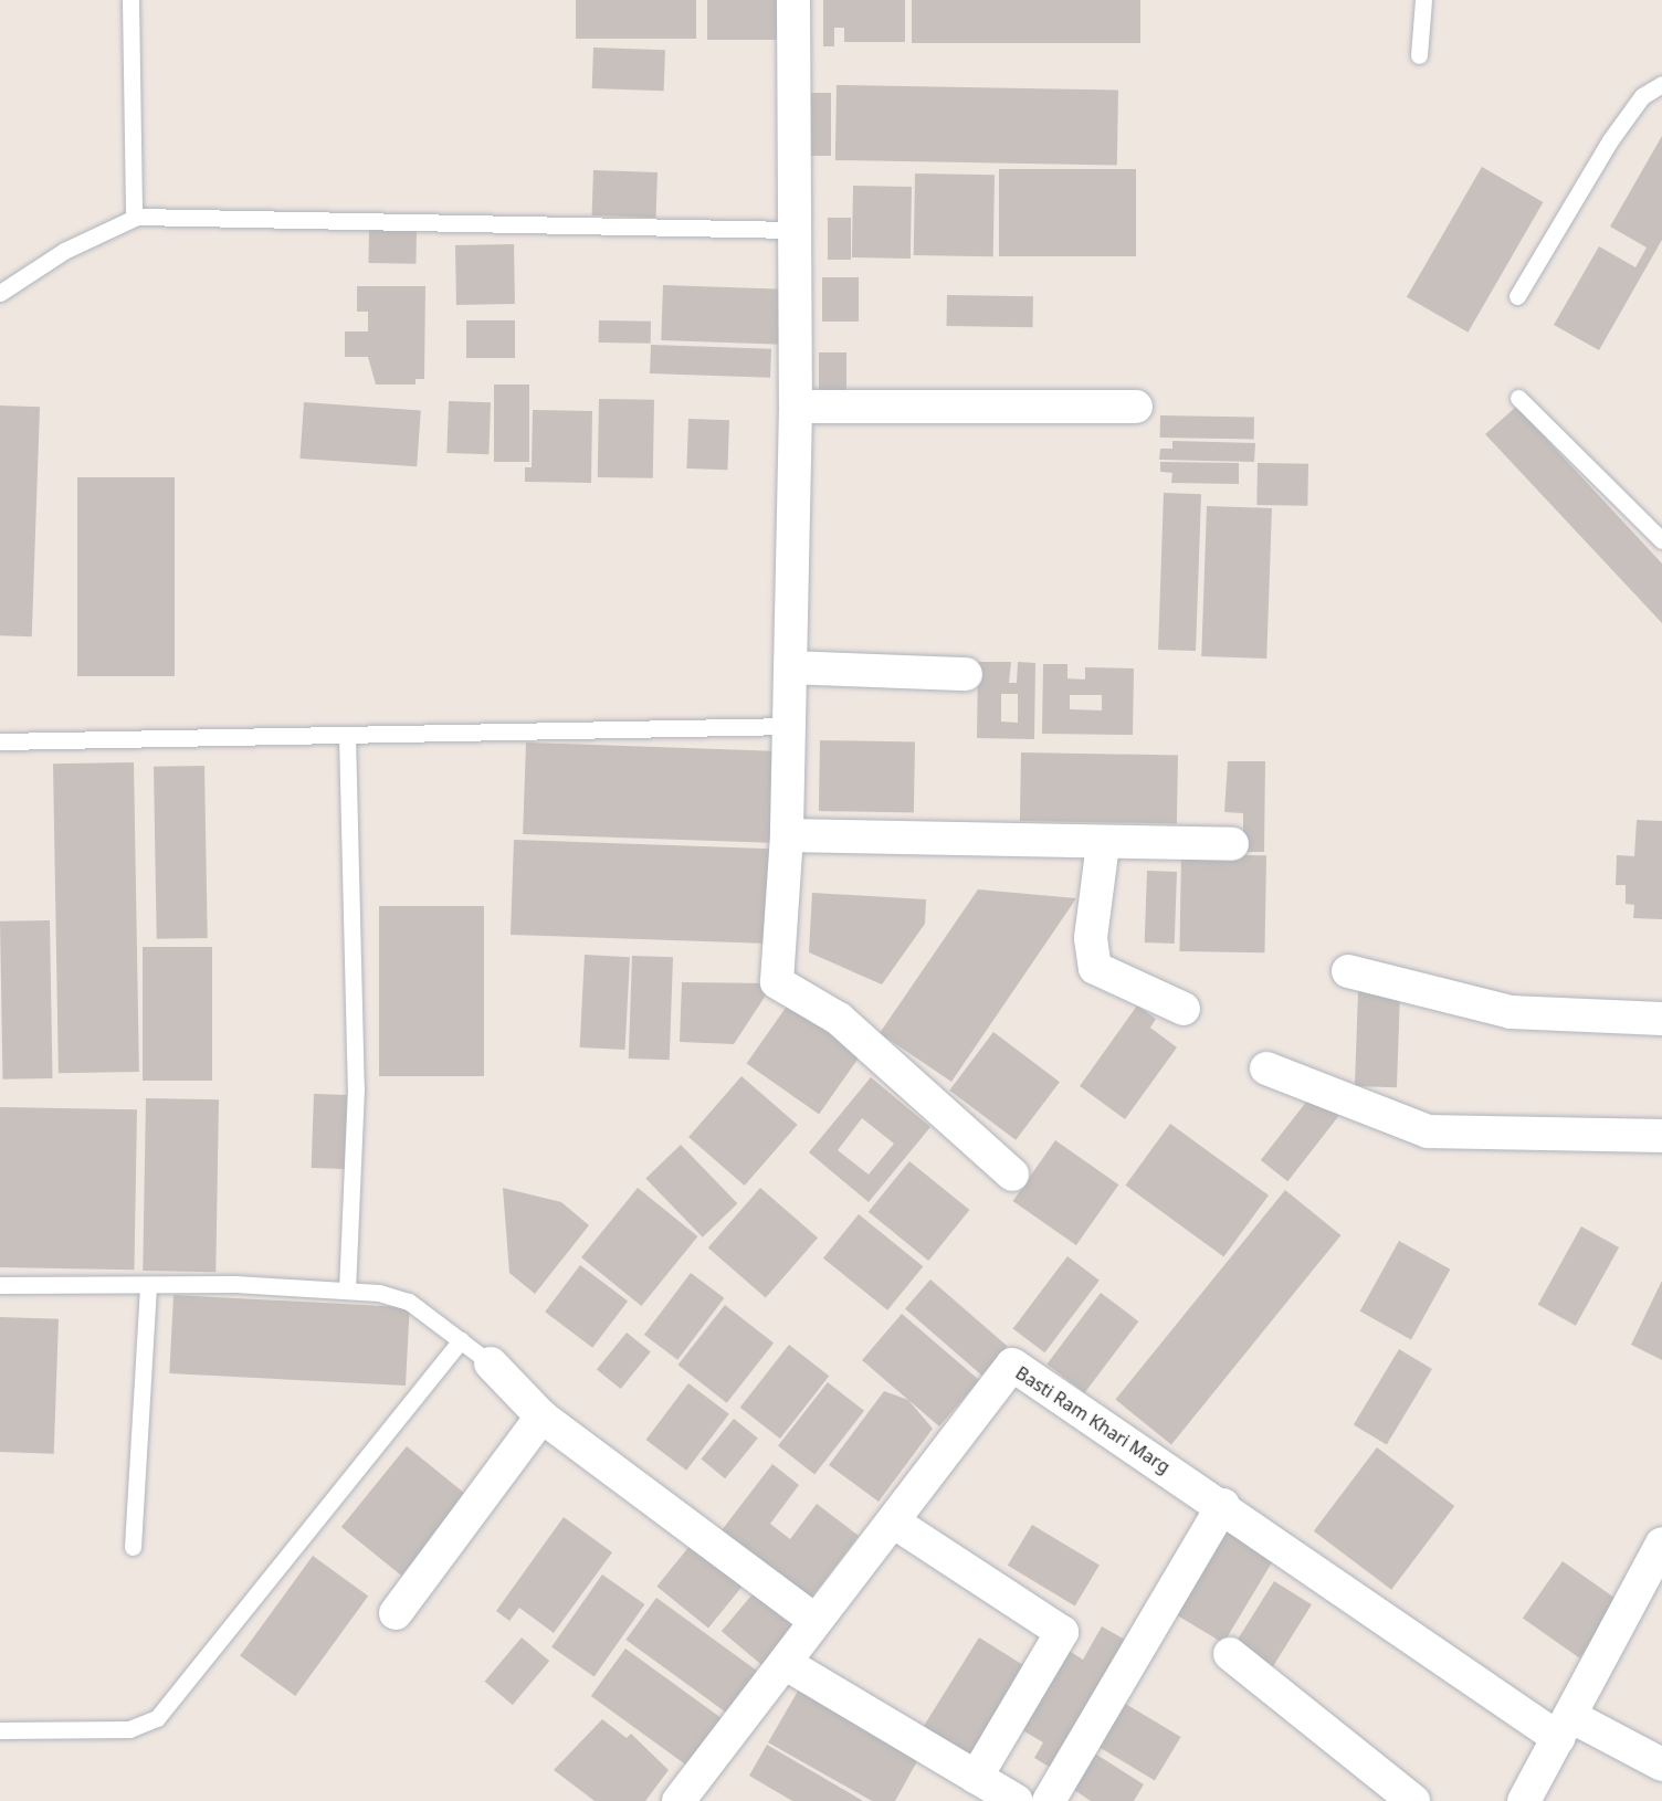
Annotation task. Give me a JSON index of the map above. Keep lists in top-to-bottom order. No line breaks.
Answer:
{"streets":{"street":["Basti Ram Khari Marg"]}}
